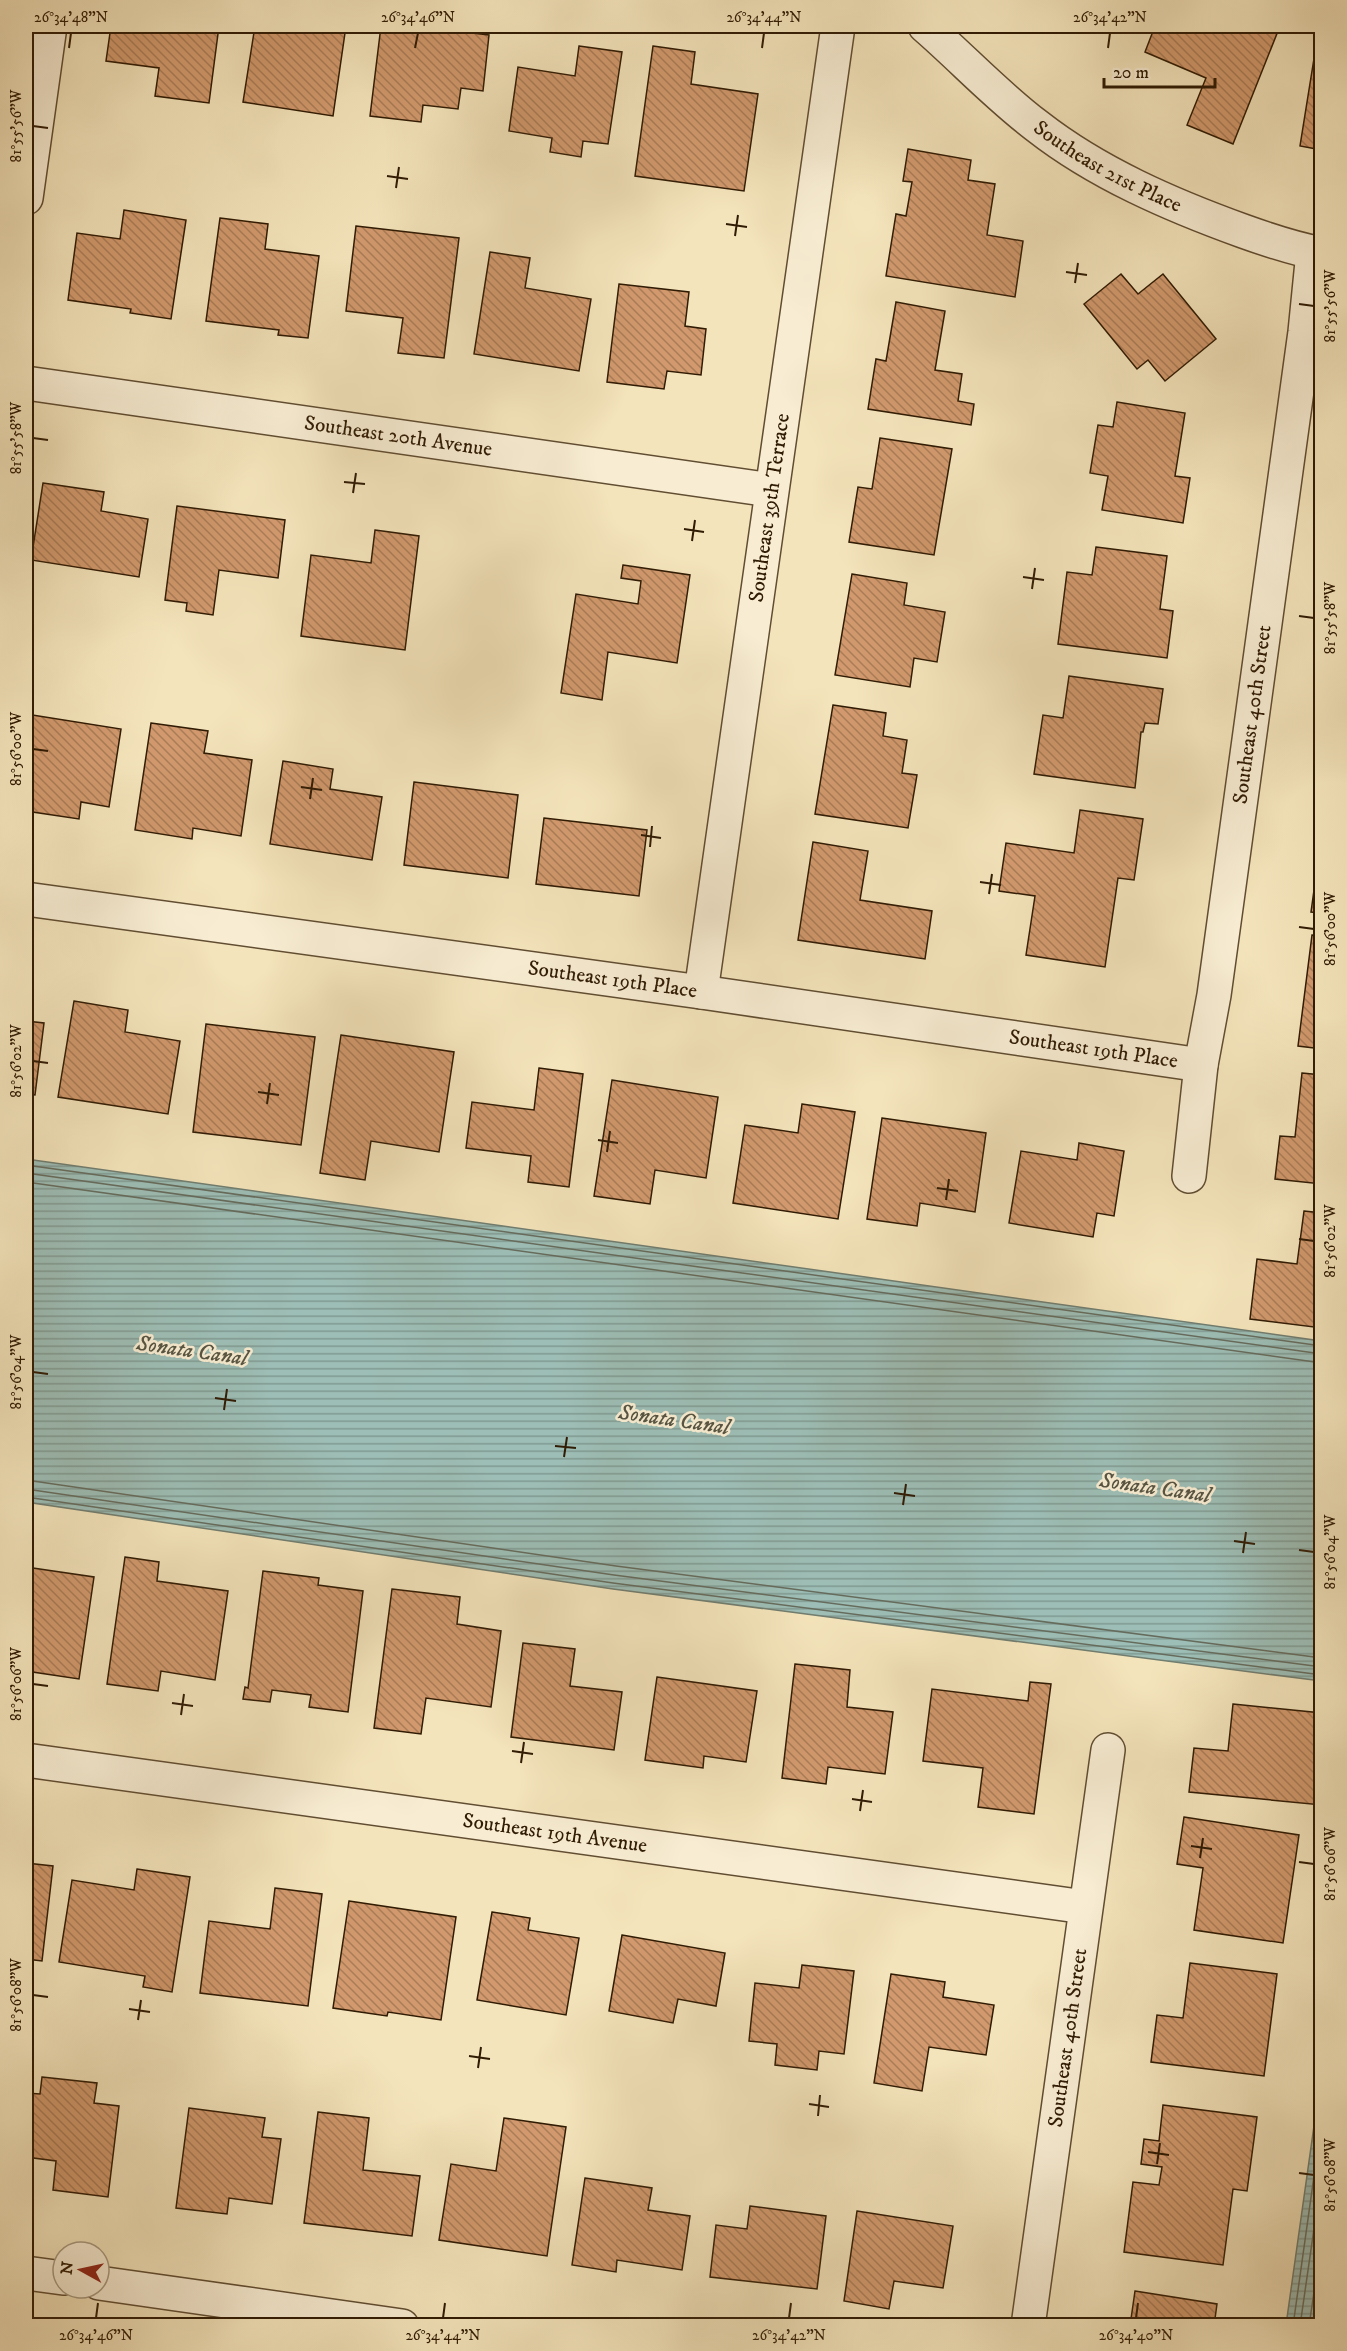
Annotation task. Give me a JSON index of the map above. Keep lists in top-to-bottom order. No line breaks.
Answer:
{"streets":{"street":["Southeast 21st Place","Southeast 20th Avenue","Southeast 39th Terrace","Southeast 40th Street","Southeast 19th Place","Southeast 19th Avenue"]},"crossings":[["Southeast 21st Place","Southeast 40th Street"],["Southeast 20th Avenue","Southeast 39th Terrace"],["Southeast 39th Terrace","Southeast 19th Place"],["Southeast 40th Street","Southeast 19th Place"],["Southeast 40th Street","Southeast 19th Avenue"]],"water":["Sonata Canal"],"scale_bar":"20 m","north":"left","coordinates":["26°34'48\"N","26°34'46\"N","26°34'44\"N","26°34'42\"N","81°55'56\"W","81°55'58\"W","81°56'00\"W","81°56'02\"W","81°56'04\"W","81°56'06\"W","81°56'08\"W","26°34'40\"N"]}
